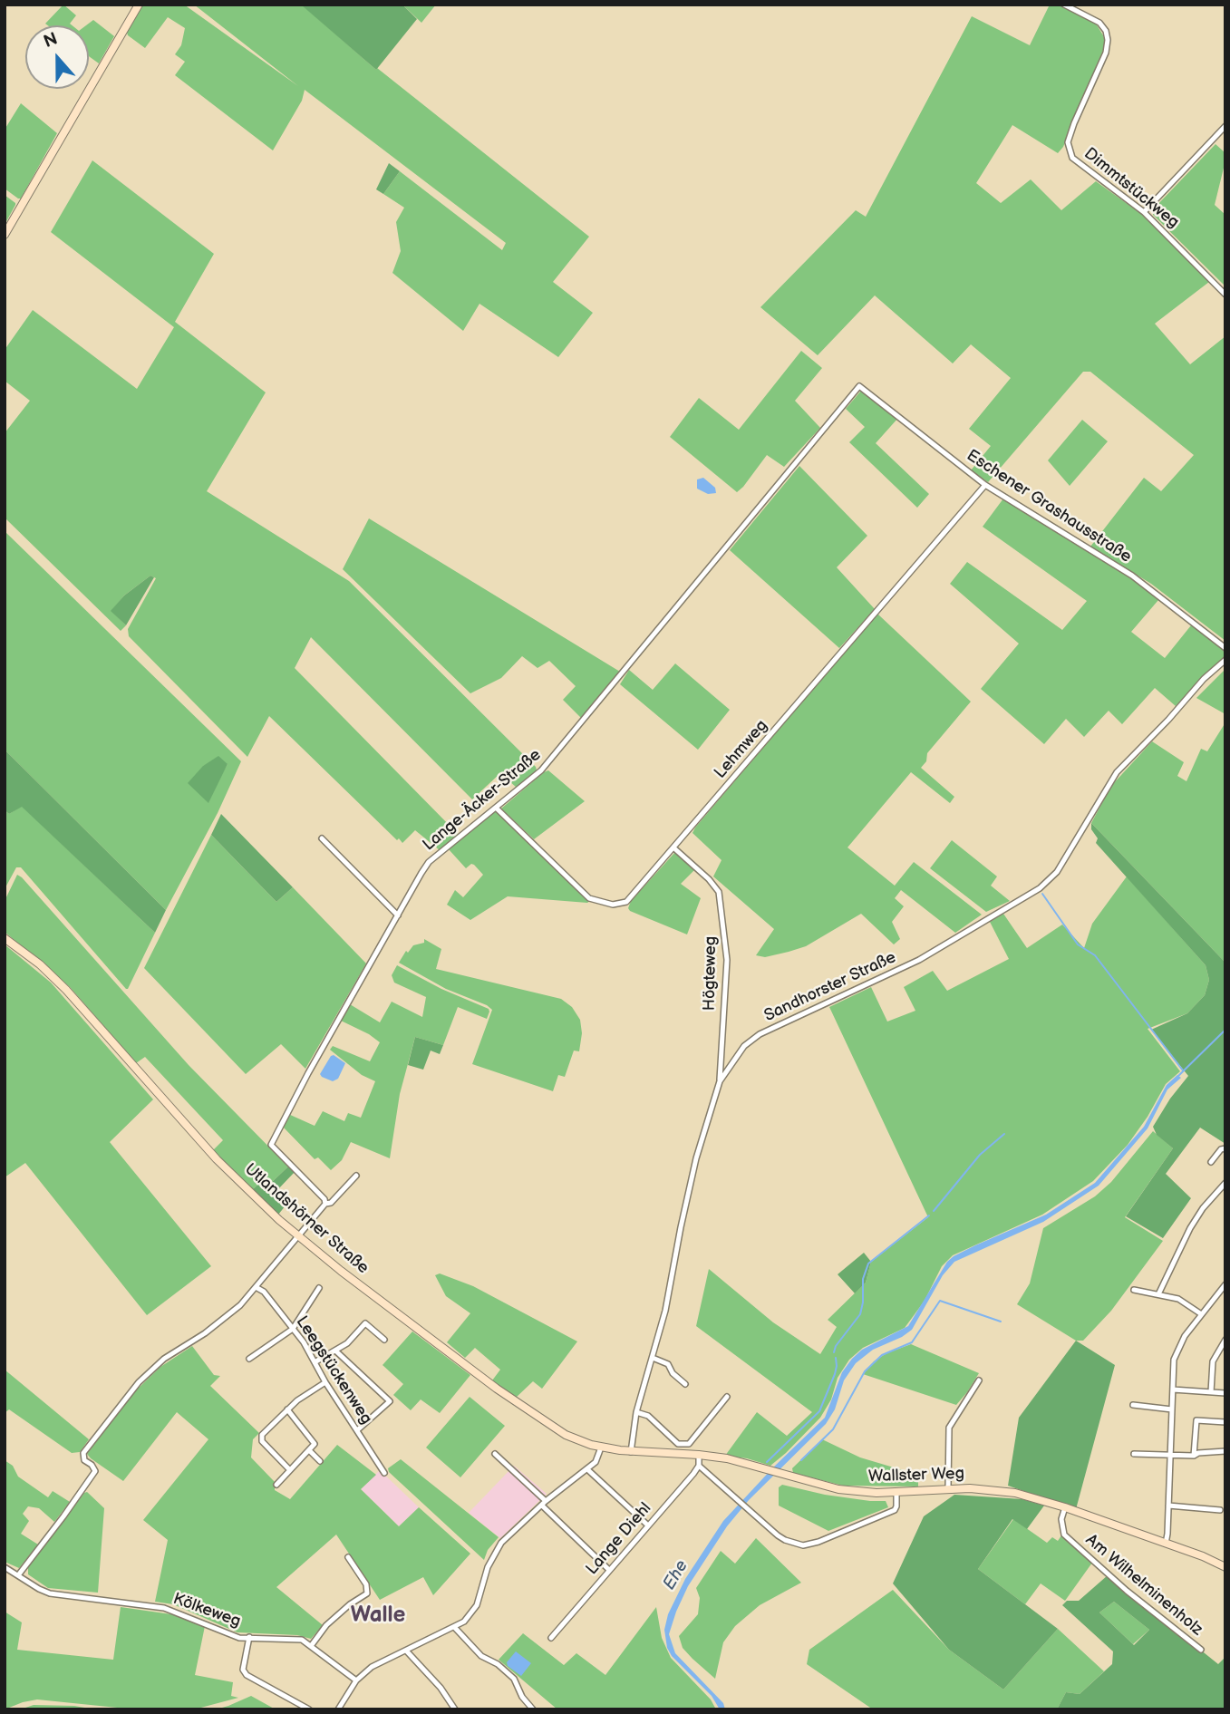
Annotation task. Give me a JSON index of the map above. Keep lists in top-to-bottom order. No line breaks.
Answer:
{"streets":{"street":["Dimmtstückweg","Eschener Grashausstraße","Lehmweg","Lange-Äcker-Straße","Högteweg","Sandhorster Straße","Utlandshörner Straße","Leegstückenweg","Wallster Weg","Lange Diehl","Am Wilhelminenholz","Kölkeweg"]},"crossings":[["Eschener Grashausstraße","Lehmweg"],["Eschener Grashausstraße","Lange-Äcker-Straße"],["Lehmweg","Lange-Äcker-Straße"],["Lehmweg","Högteweg"],["Högteweg","Sandhorster Straße"],["Sandhorster Straße","Wallster Weg"],["Utlandshörner Straße","Wallster Weg"],["Wallster Weg","Am Wilhelminenholz"]],"districts":["Walle"],"water":["Ehe"],"north":"top"}
